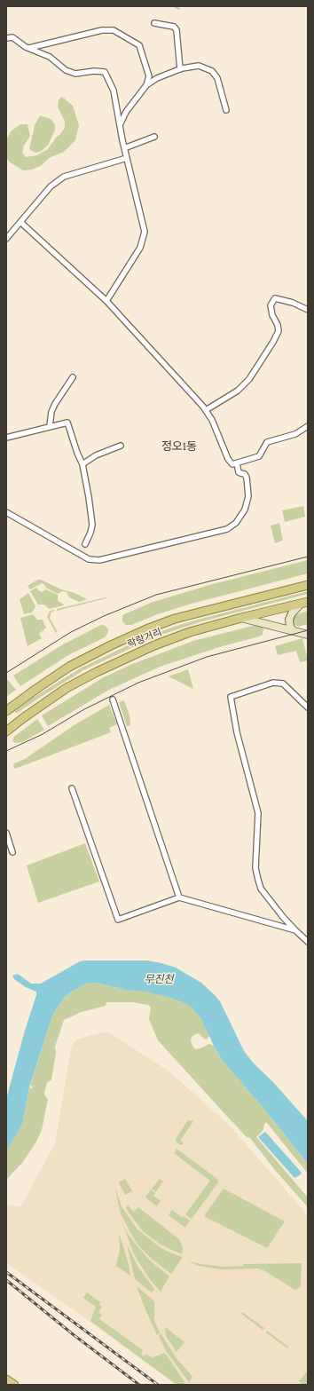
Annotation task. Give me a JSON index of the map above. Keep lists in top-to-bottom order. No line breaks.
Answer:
{"streets":{"main road":["락랑거리"]},"districts":["정오1동"],"water":["무진천"]}
